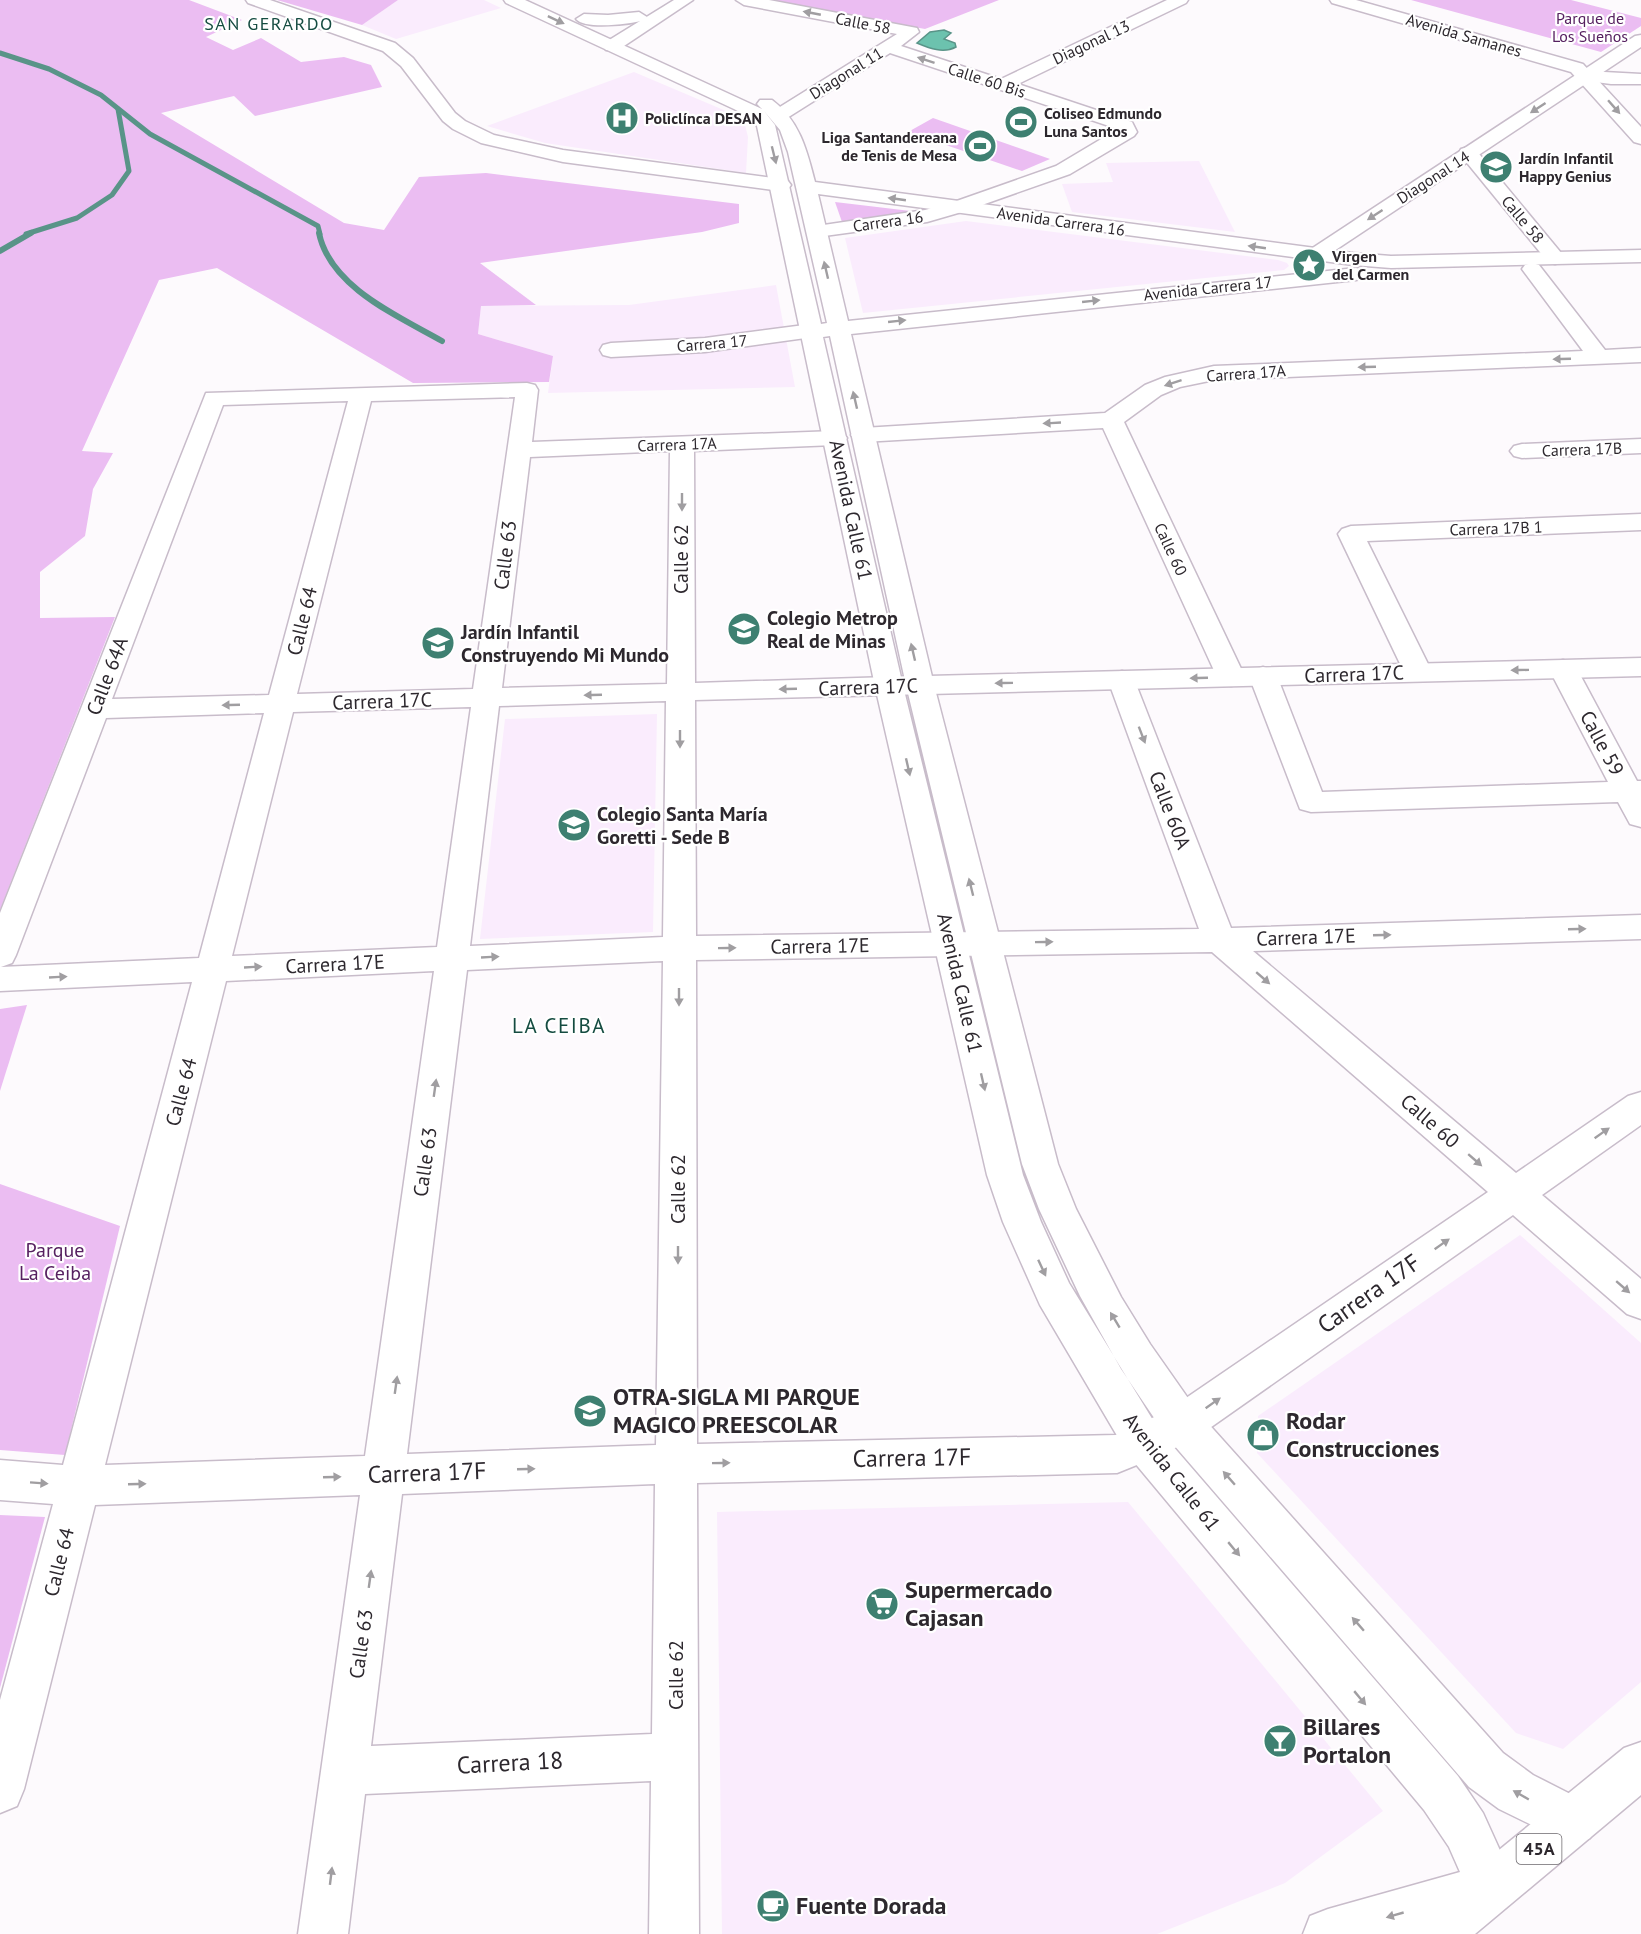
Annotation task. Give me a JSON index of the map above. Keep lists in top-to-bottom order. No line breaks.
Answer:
{"streets":{"street":["Calle 58","Avenida Samanes","Diagonal 13","Diagonal 11","Calle 60 Bis","Diagonal 14","Carrera 16","Avenida Carrera 16","Avenida Carrera 17","Carrera 17","Carrera 17A","Carrera 17B","Avenida Calle 61","Carrera 17B 1","Calle 60","Calle 63","Calle 62","Calle 64","Carrera 17C","Calle 64A","Calle 59","Calle 60A","Carrera 17E","Carrera 17F","Carrera 18","45A"]},"crossings":[["Calle 58","Diagonal 11"],["Calle 58","Diagonal 14"],["Calle 58","Avenida Carrera 17"],["Calle 58","Carrera 17A"],["Avenida Samanes","Diagonal 14"],["Diagonal 13","Calle 60 Bis"],["Diagonal 11","Calle 60 Bis"],["Diagonal 11","Avenida Calle 61"],["Diagonal 14","Avenida Carrera 16"],["Diagonal 14","Avenida Carrera 17"],["Carrera 16","Avenida Carrera 16"],["Carrera 16","Avenida Calle 61"],["Avenida Carrera 16","Avenida Carrera 17"],["Avenida Carrera 16","Avenida Calle 61"],["Avenida Carrera 17","Carrera 17"],["Avenida Carrera 17","Avenida Calle 61"],["Carrera 17","Avenida Calle 61"],["Carrera 17A","Avenida Calle 61"],["Carrera 17A","Calle 60"],["Carrera 17A","Calle 63"],["Carrera 17A","Calle 62"],["Avenida Calle 61","Carrera 17C"],["Avenida Calle 61","Carrera 17E"],["Avenida Calle 61","Carrera 17F"],["Avenida Calle 61","45A"],["Carrera 17B 1","Carrera 17C"],["Calle 60","Carrera 17C"],["Calle 60","Calle 60A"],["Calle 60","Carrera 17E"],["Calle 60","Carrera 17F"],["Calle 63","Calle 64"],["Calle 63","Carrera 17C"],["Calle 63","Calle 64A"],["Calle 63","Carrera 17E"],["Calle 63","Carrera 17F"],["Calle 63","Carrera 18"],["Calle 62","Carrera 17C"],["Calle 62","Carrera 17E"],["Calle 62","Carrera 17F"],["Calle 62","Carrera 18"],["Calle 64","Carrera 17C"],["Calle 64","Calle 64A"],["Calle 64","Carrera 17E"],["Calle 64","Carrera 17F"],["Carrera 17C","Calle 64A"],["Carrera 17C","Calle 59"],["Carrera 17C","Calle 60A"],["Calle 60A","Carrera 17E"]],"one_way":["Diagonal 14","Carrera 17A","Calle 60","Calle 63","Calle 62","Carrera 17C","Calle 60A","Carrera 17E","Carrera 17F"],"districts":["SAN GERARDO","LA CEIBA"],"parks":["Parque de Los Sueños","Parque La Ceiba"],"places":{"hospital":["Policlínca DESAN"],"sports":["Coliseo Edmundo Luna Santos","Liga Santandereana de Tenis de Mesa"],"school or university":["Jardín Infantil Happy Genius","Colegio Metrop Real de Minas","Jardín Infantil Construyendo Mi Mundo","Colegio Santa María Goretti - Sede B","OTRA-SIGLA MI PARQUE MAGICO PREESCOLAR"],"place":["Virgen del Carmen"],"shop":["Rodar Construcciones"],"supermarket":["Supermercado Cajasan"],"bar":["Billares Portalon"],"cafe":["Fuente Dorada"]}}
